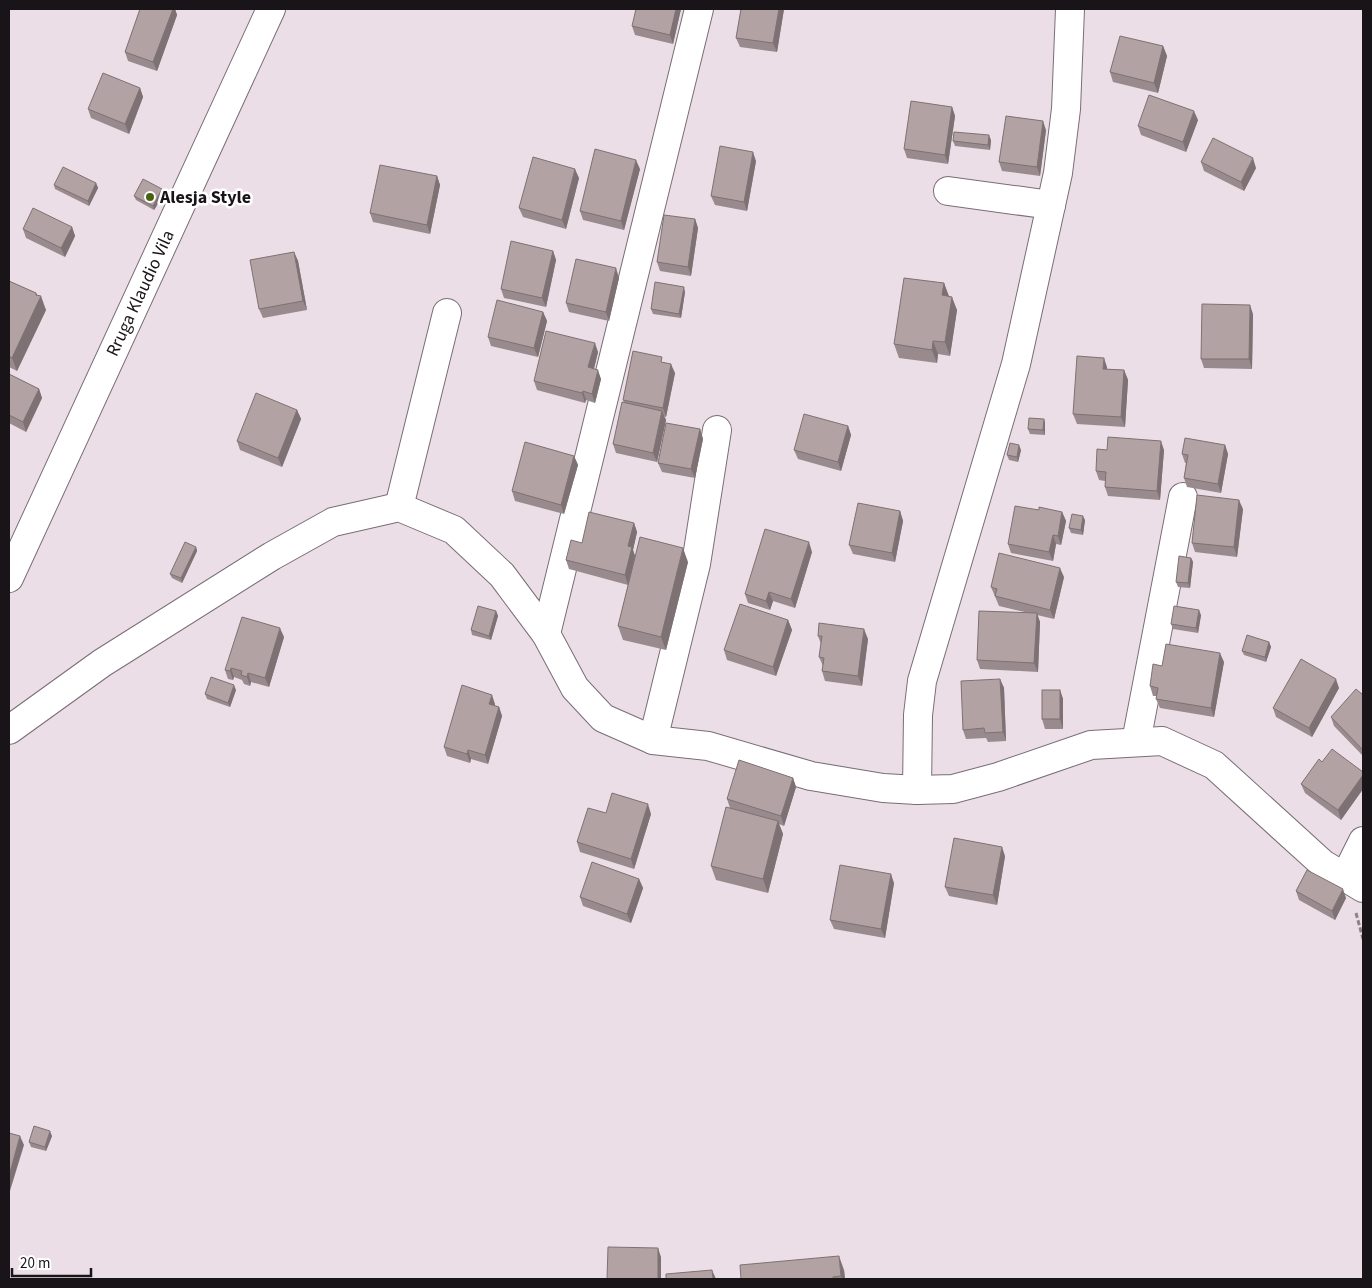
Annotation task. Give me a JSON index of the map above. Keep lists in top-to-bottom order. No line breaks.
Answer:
{"streets":{"street":["Rruga Klaudio Vila"]},"places":["Alesja Style"],"scale_bar":"20 m"}
